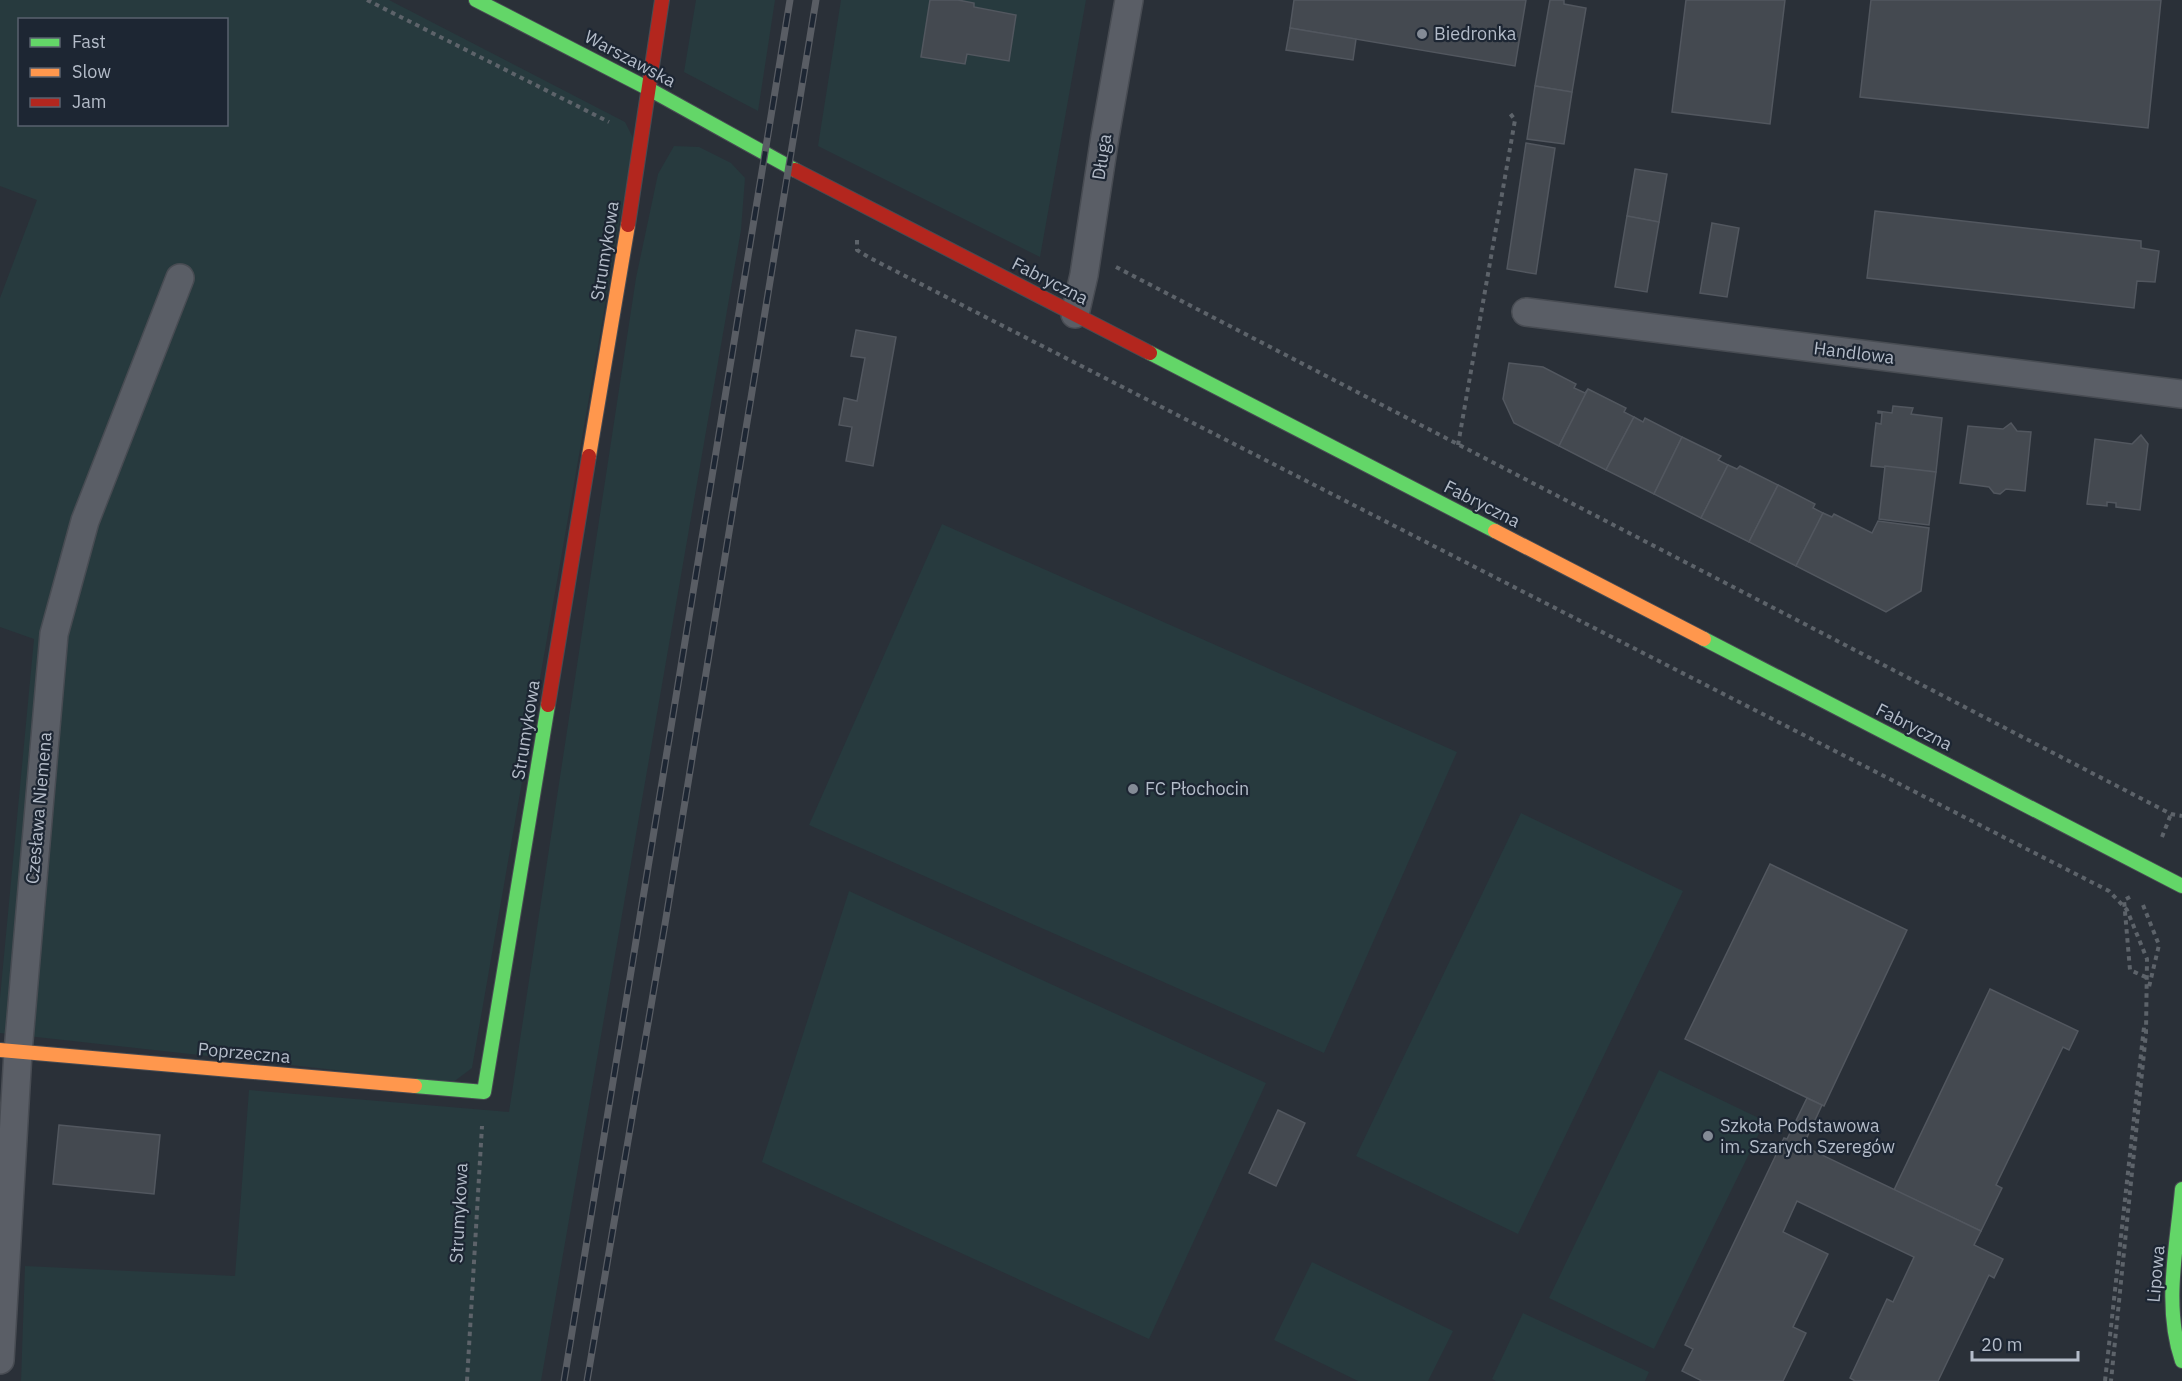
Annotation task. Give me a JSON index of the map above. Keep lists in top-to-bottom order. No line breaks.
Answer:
{"streets":{"main road":["Warszawska","Strumykowa","Fabryczna","Poprzeczna","Lipowa"],"street":["Długa","Handlowa","Czesława Niemena"]},"crossings":[["Warszawska","Strumykowa"],["Warszawska","Fabryczna"],["Długa","Fabryczna"],["Strumykowa","Poprzeczna"],["Czesława Niemena","Poprzeczna"]],"places":["Biedronka","FC Płochocin","Szkoła Podstawowa im. Szarych Szeregów"],"legend":["Fast","Slow","Jam"],"scale_bar":"20 m"}
